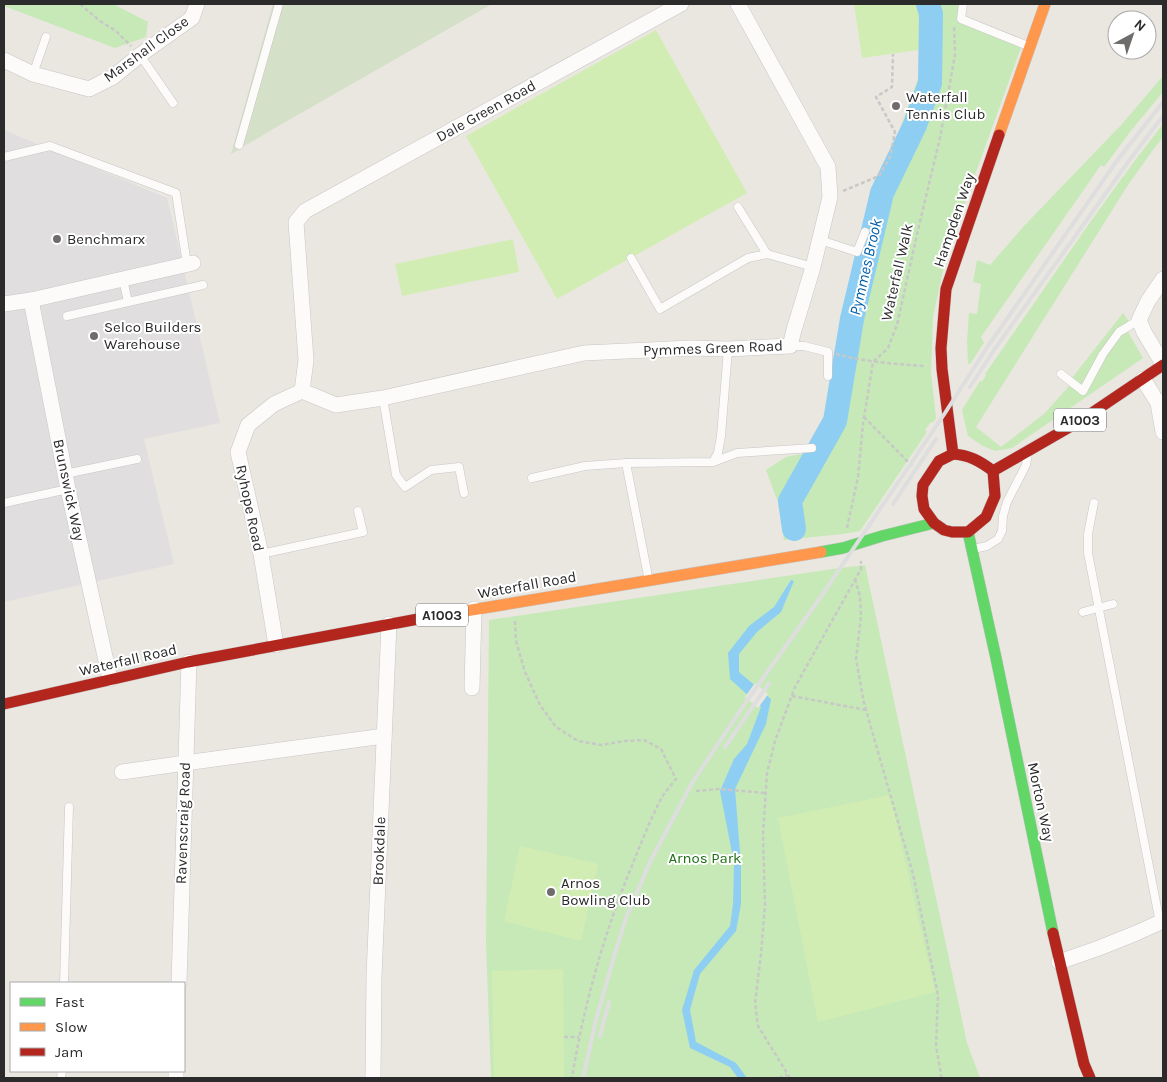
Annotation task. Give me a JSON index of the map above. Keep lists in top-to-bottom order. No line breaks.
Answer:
{"streets":{"main road":["Hampden Way","A1003","Waterfall Road","Morton Way"],"street":["Marshall Close","Dale Green Road","Pymmes Green Road","Brunswick Way","Ryhope Road","Ravenscraig Road","Brookdale"],"path":["Waterfall Walk"]},"crossings":[["Dale Green Road","Pymmes Green Road"],["Dale Green Road","Ryhope Road"],["Hampden Way","A1003"],["Hampden Way","Waterfall Road"],["Hampden Way","Morton Way"],["Pymmes Green Road","Ryhope Road"],["A1003","Waterfall Road"],["A1003","Morton Way"],["Brunswick Way","Waterfall Road"],["Ryhope Road","Waterfall Road"],["Waterfall Road","Morton Way"],["Waterfall Road","Ravenscraig Road"],["Waterfall Road","Brookdale"]],"water":["Pymmes Brook"],"parks":["Arnos Park"],"places":["Waterfall Tennis Club","Benchmarx","Selco Builders Warehouse","Arnos Bowling Club"],"legend":["Fast","Slow","Jam"],"north":"top right"}
